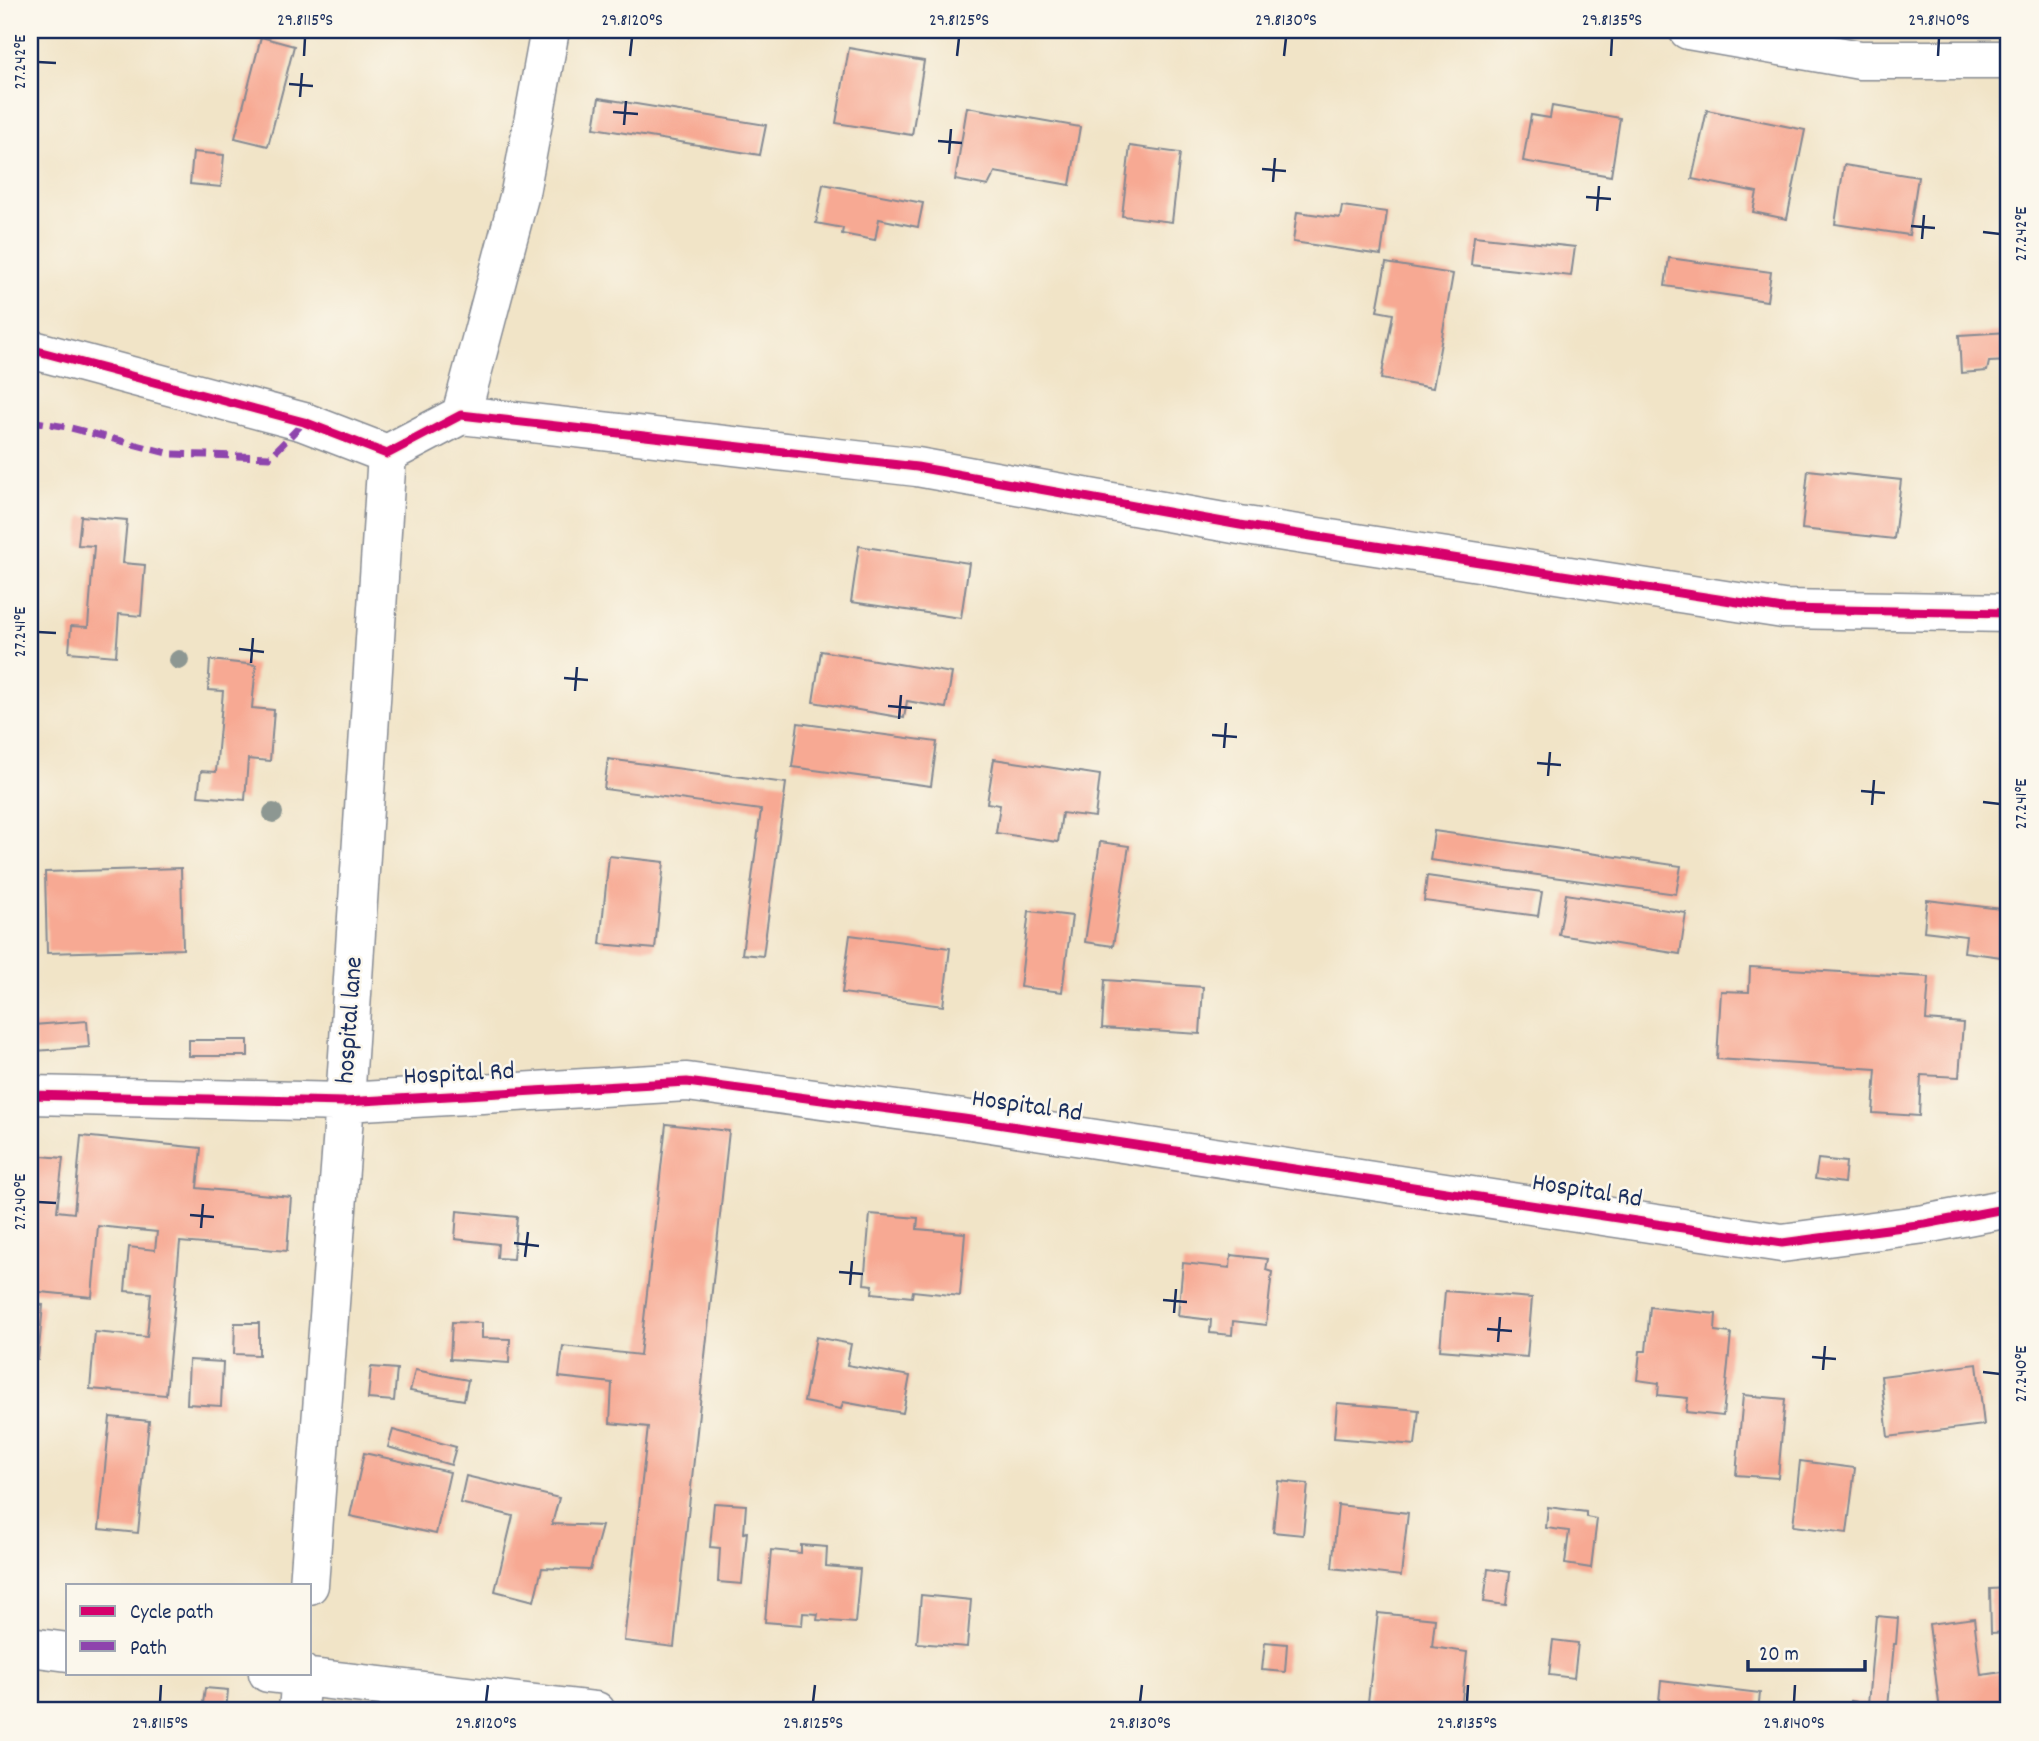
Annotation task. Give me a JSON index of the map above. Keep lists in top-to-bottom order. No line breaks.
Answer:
{"streets":{"street":["hospital lane","Hospital Rd"]},"crossings":[["hospital lane","Hospital Rd"]],"legend":["Cycle path","Path"],"scale_bar":"20 m","coordinates":["29.8115°S","29.8120°S","29.8125°S","29.8130°S","29.8135°S","29.8140°S","27.242°E","27.241°E","27.240°E"]}
